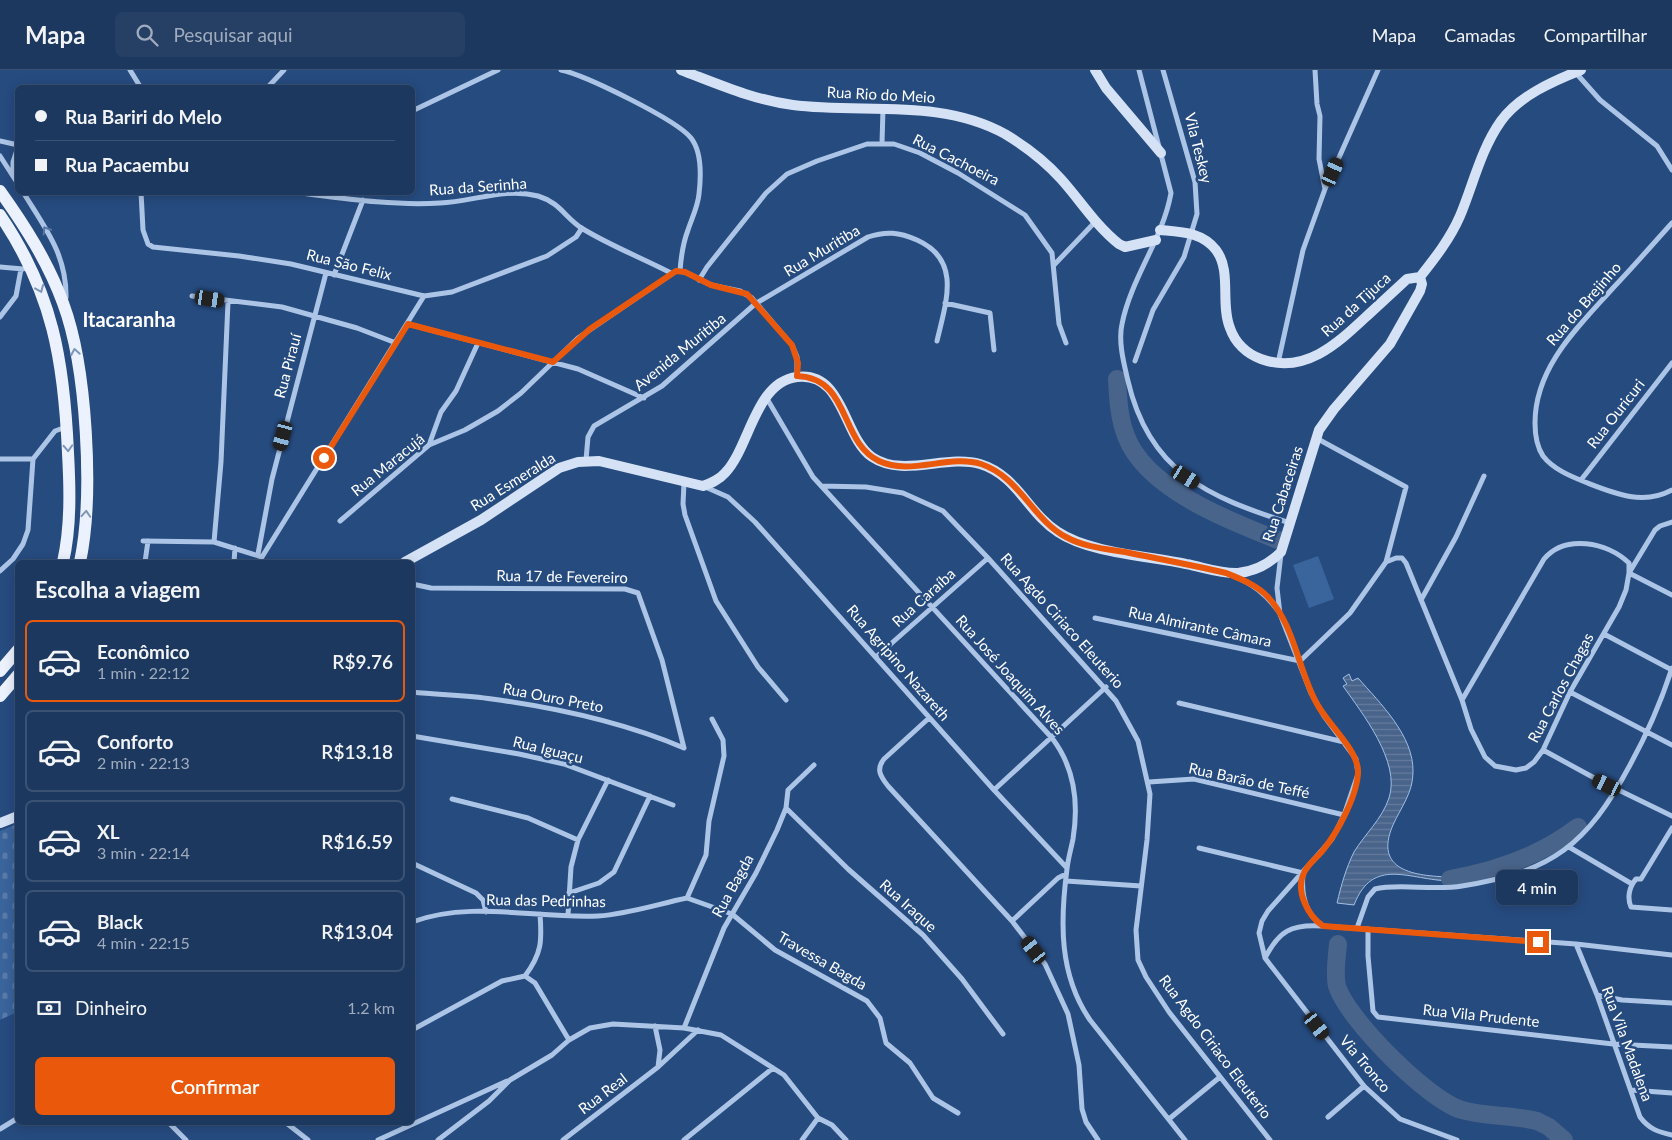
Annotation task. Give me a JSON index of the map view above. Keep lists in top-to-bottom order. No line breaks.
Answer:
{"streets":{"main road":["Rua Rio do Meio","Rua da Tijuca","Rua Esmeralda","Rua Cabaceiras"],"street":["Vila Teskey","Rua Cachoeira","Rua da Serinha","Rua Muritiba","Rua São Felix","Rua do Brejinho","Avenida Muritiba","Rua Pirauí","Rua Ouricuri","Rua Maracujá","Rua 17 de Fevereiro","Rua Caraíba","Rua Agdo Ciriaco Eleuterio","Rua Almirante Câmara","Rua Agripino Nazareth","Rua José Joaquim Alves","Rua Carlos Chagas","Rua Ouro Preto","Rua Iguaçu","Rua Barão de Teffé","Rua Bagda","Rua das Pedrinhas","Rua Iraque","Travessa Bagda","Rua Vila Prudente","Rua Vila Madalena","Via Tronco","Rua Real"]},"crossings":[["Vila Teskey","Rua da Tijuca"],["Rua da Serinha","Rua São Felix"],["Rua da Serinha","Rua Maracujá"],["Rua Muritiba","Avenida Muritiba"],["Rua São Felix","Rua Pirauí"],["Rua do Brejinho","Rua Ouricuri"],["Rua da Tijuca","Rua Cabaceiras"],["Avenida Muritiba","Rua Esmeralda"],["Rua Esmeralda","Rua Agripino Nazareth"],["Rua Cabaceiras","Via Tronco"],["Rua 17 de Fevereiro","Rua Ouro Preto"],["Rua Caraíba","Rua Agdo Ciriaco Eleuterio"],["Rua Caraíba","Rua Agripino Nazareth"],["Rua Caraíba","Rua José Joaquim Alves"],["Rua Agdo Ciriaco Eleuterio","Rua José Joaquim Alves"],["Rua Agdo Ciriaco Eleuterio","Rua Barão de Teffé"],["Rua Almirante Câmara","Via Tronco"],["Rua Agripino Nazareth","Rua José Joaquim Alves"],["Rua Barão de Teffé","Via Tronco"],["Rua Bagda","Rua Iraque"],["Rua Bagda","Travessa Bagda"],["Rua das Pedrinhas","Travessa Bagda"],["Rua Vila Prudente","Rua Vila Madalena"]],"districts":["Itacaranha"],"page":{"header":"Mapa","search":"Pesquisar aqui","nav":["Mapa","Camadas","Compartilhar"],"banner":["Rua Bariri do Melo","Rua Pacaembu"],"heading":"Escolha a viagem","list":[{"name":"Econômico","note":"1 min · 22:12","value":"R$9.76"},{"name":"Conforto","note":"2 min · 22:13","value":"R$13.18"},{"name":"XL","note":"3 min · 22:14","value":"R$16.59"},{"name":"Black","note":"4 min · 22:15","value":"R$13.04"}],"bubble":"4 min","pay":["Dinheiro","1.2 km"],"buttons":"Confirmar"}}
